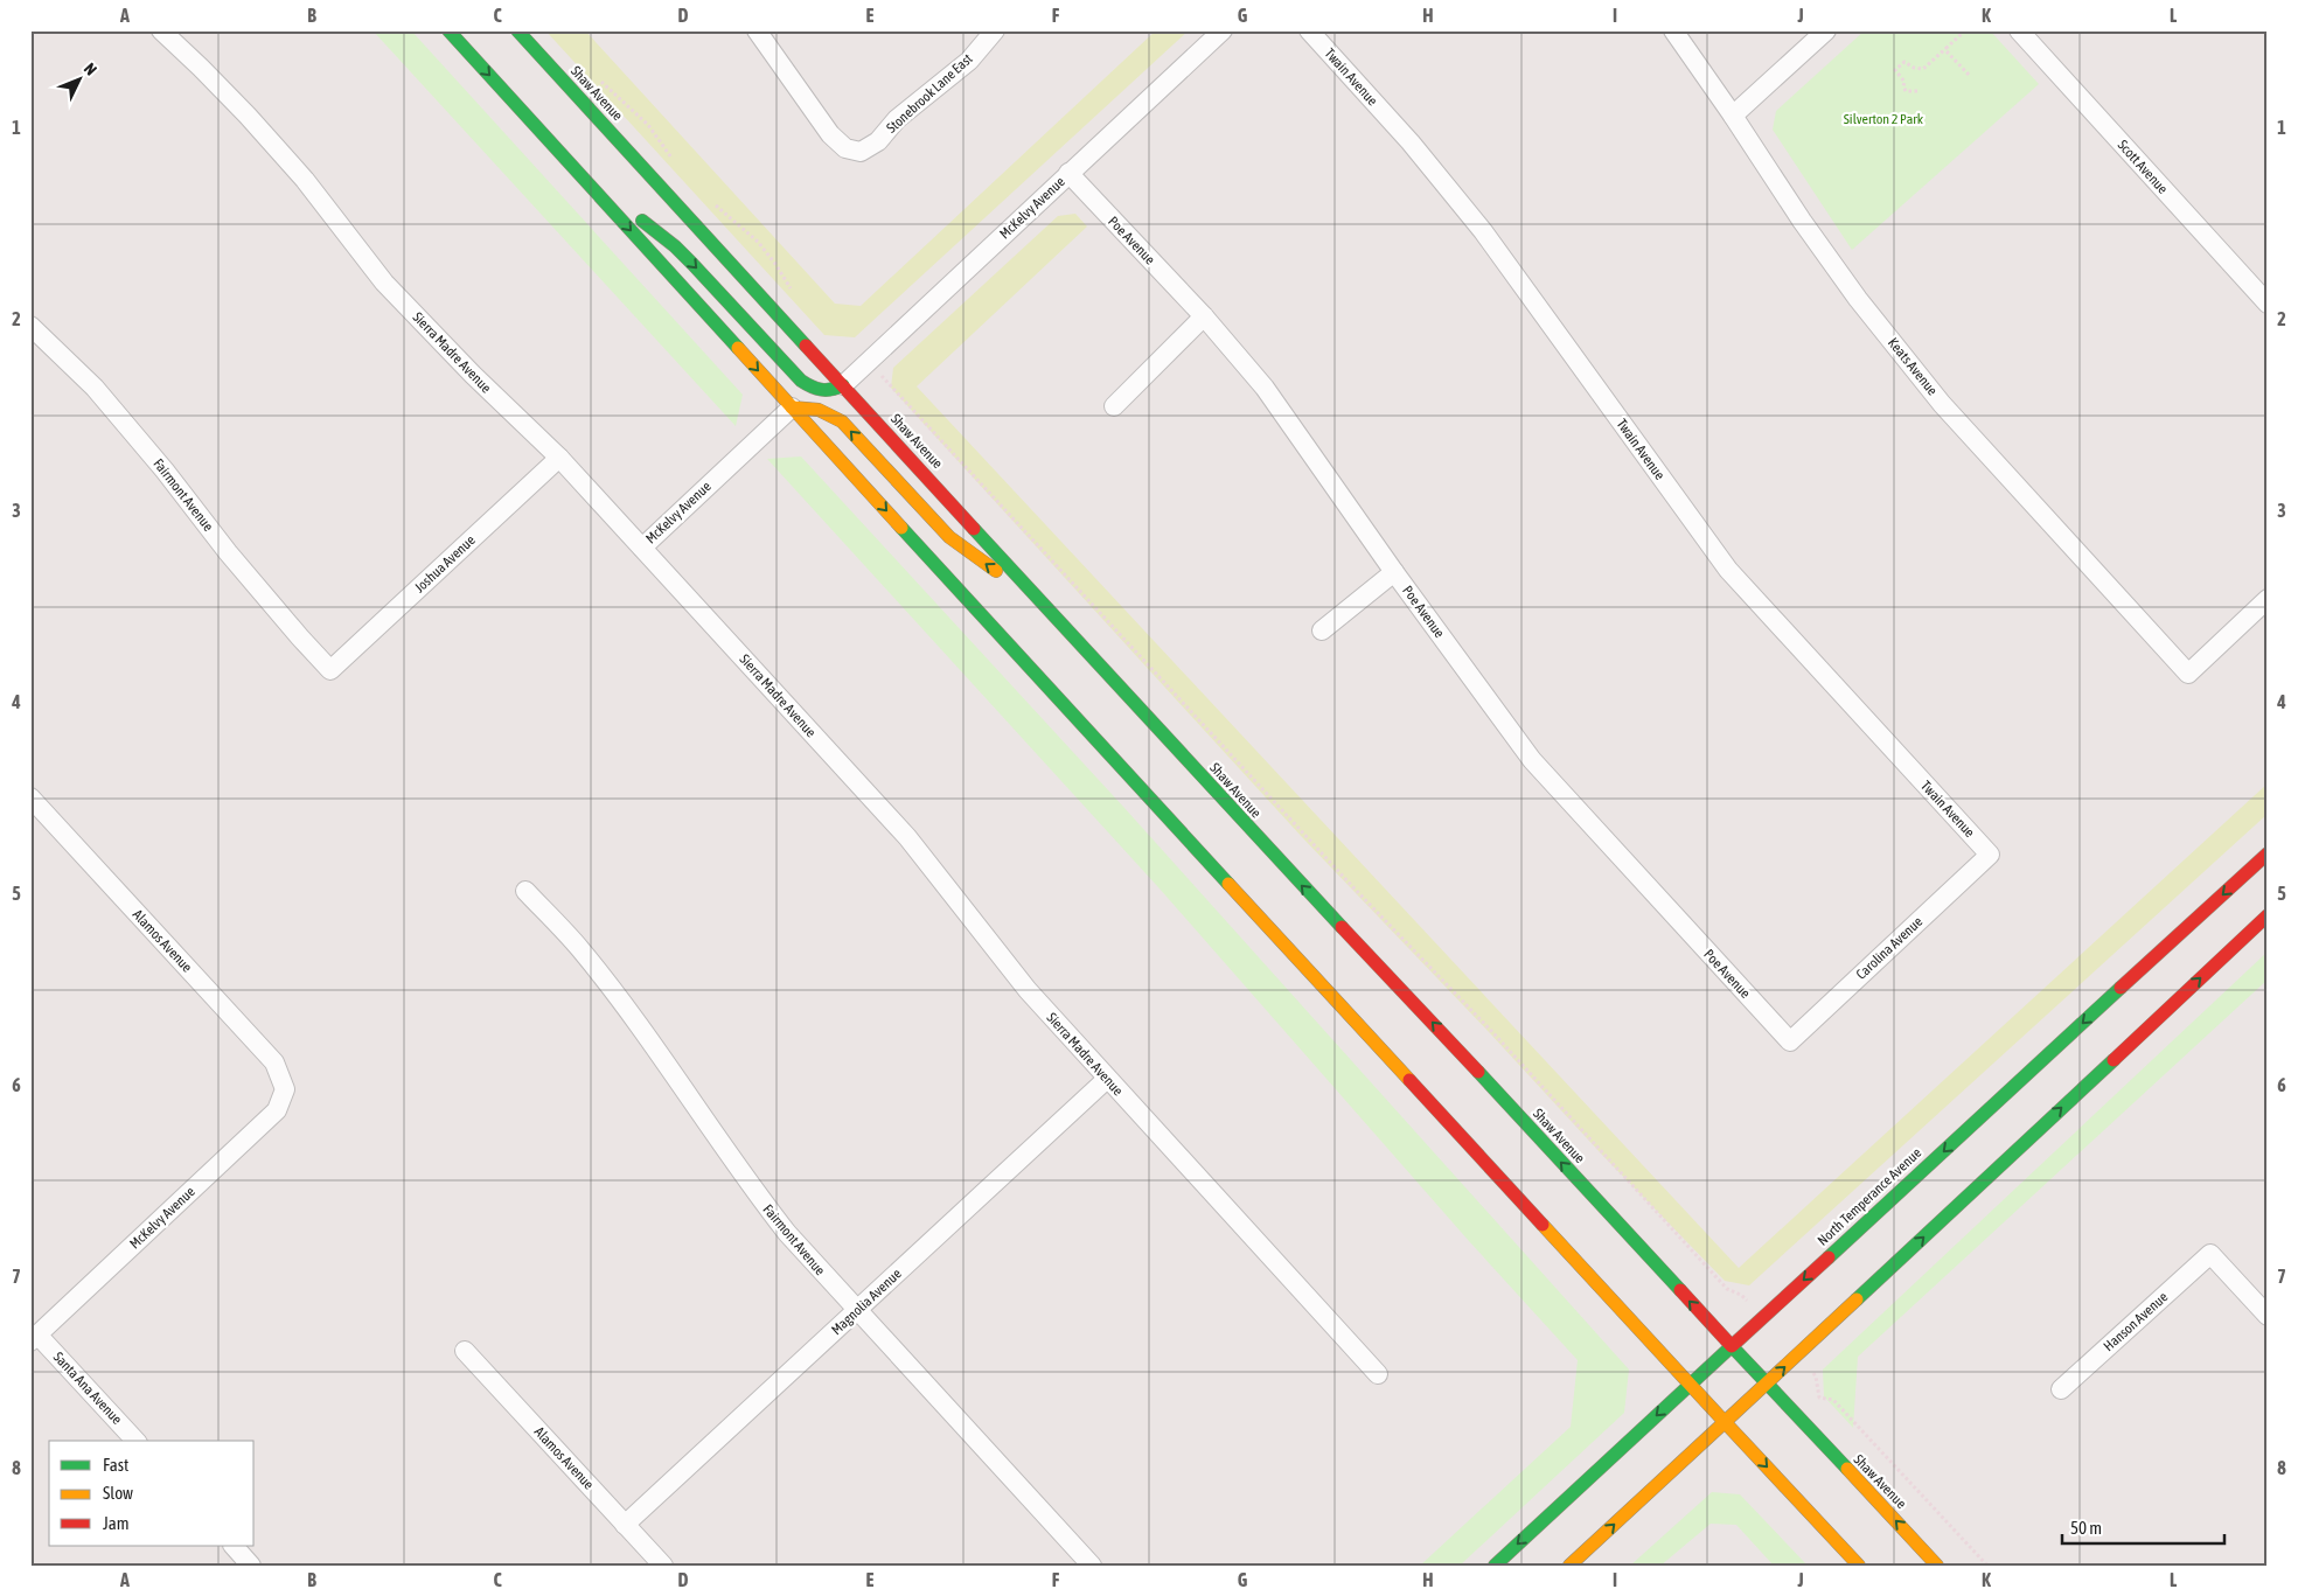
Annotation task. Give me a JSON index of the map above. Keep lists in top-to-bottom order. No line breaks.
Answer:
{"streets":{"main road":["Shaw Avenue","North Temperance Avenue"],"street":["Twain Avenue","Stonebrook Lane East","Scott Avenue","McKelvy Avenue","Poe Avenue","Sierra Madre Avenue","Keats Avenue","Fairmont Avenue","Joshua Avenue","Alamos Avenue","Carolina Avenue","Magnolia Avenue","Hanson Avenue","Santa Ana Avenue"]},"crossings":[["Twain Avenue","Carolina Avenue"],["Shaw Avenue","McKelvy Avenue"],["Shaw Avenue","North Temperance Avenue"],["McKelvy Avenue","Poe Avenue"],["McKelvy Avenue","Sierra Madre Avenue"],["McKelvy Avenue","Alamos Avenue"],["McKelvy Avenue","Santa Ana Avenue"],["Poe Avenue","Carolina Avenue"],["Sierra Madre Avenue","Joshua Avenue"],["Sierra Madre Avenue","Magnolia Avenue"],["Fairmont Avenue","Joshua Avenue"],["Fairmont Avenue","Magnolia Avenue"],["Alamos Avenue","Magnolia Avenue"]],"parks":["Silverton 2 Park"],"legend":["Fast","Slow","Jam"],"scale_bar":"50 m","north":"top right","grid":{"columns":["A","B","C","D","E","F","G","H","I","J","K","L"],"rows":["1","2","3","4","5","6","7","8"]}}
